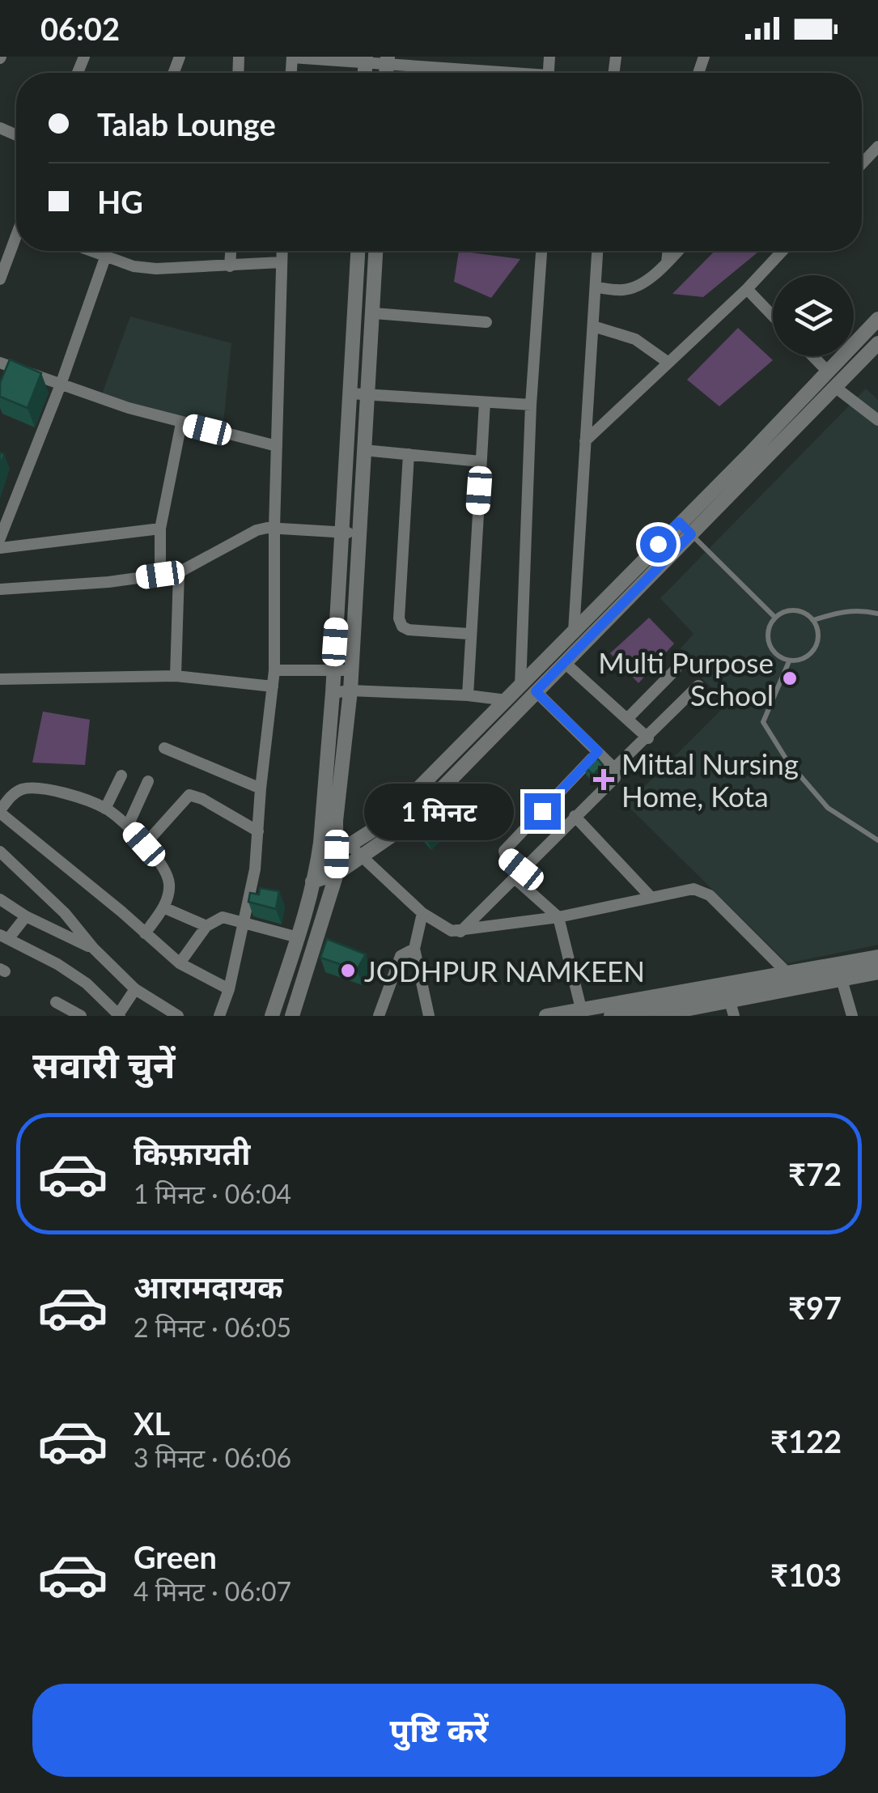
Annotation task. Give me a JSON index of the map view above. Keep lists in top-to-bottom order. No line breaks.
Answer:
{"places":{"other":["Multi Purpose School","JODHPUR NAMKEEN"],"health":["Mittal Nursing Home, Kota"]},"page":{"status":"06:02","banner":["Talab Lounge","HG"],"bubble":"1 मिनट","heading":"सवारी चुनें","list":[{"name":"किफ़ायती","note":"1 मिनट · 06:04","value":"₹72"},{"name":"आरामदायक","note":"2 मिनट · 06:05","value":"₹97"},{"name":"XL","note":"3 मिनट · 06:06","value":"₹122"},{"name":"Green","note":"4 मिनट · 06:07","value":"₹103"}],"buttons":"पुष्टि करें"}}
